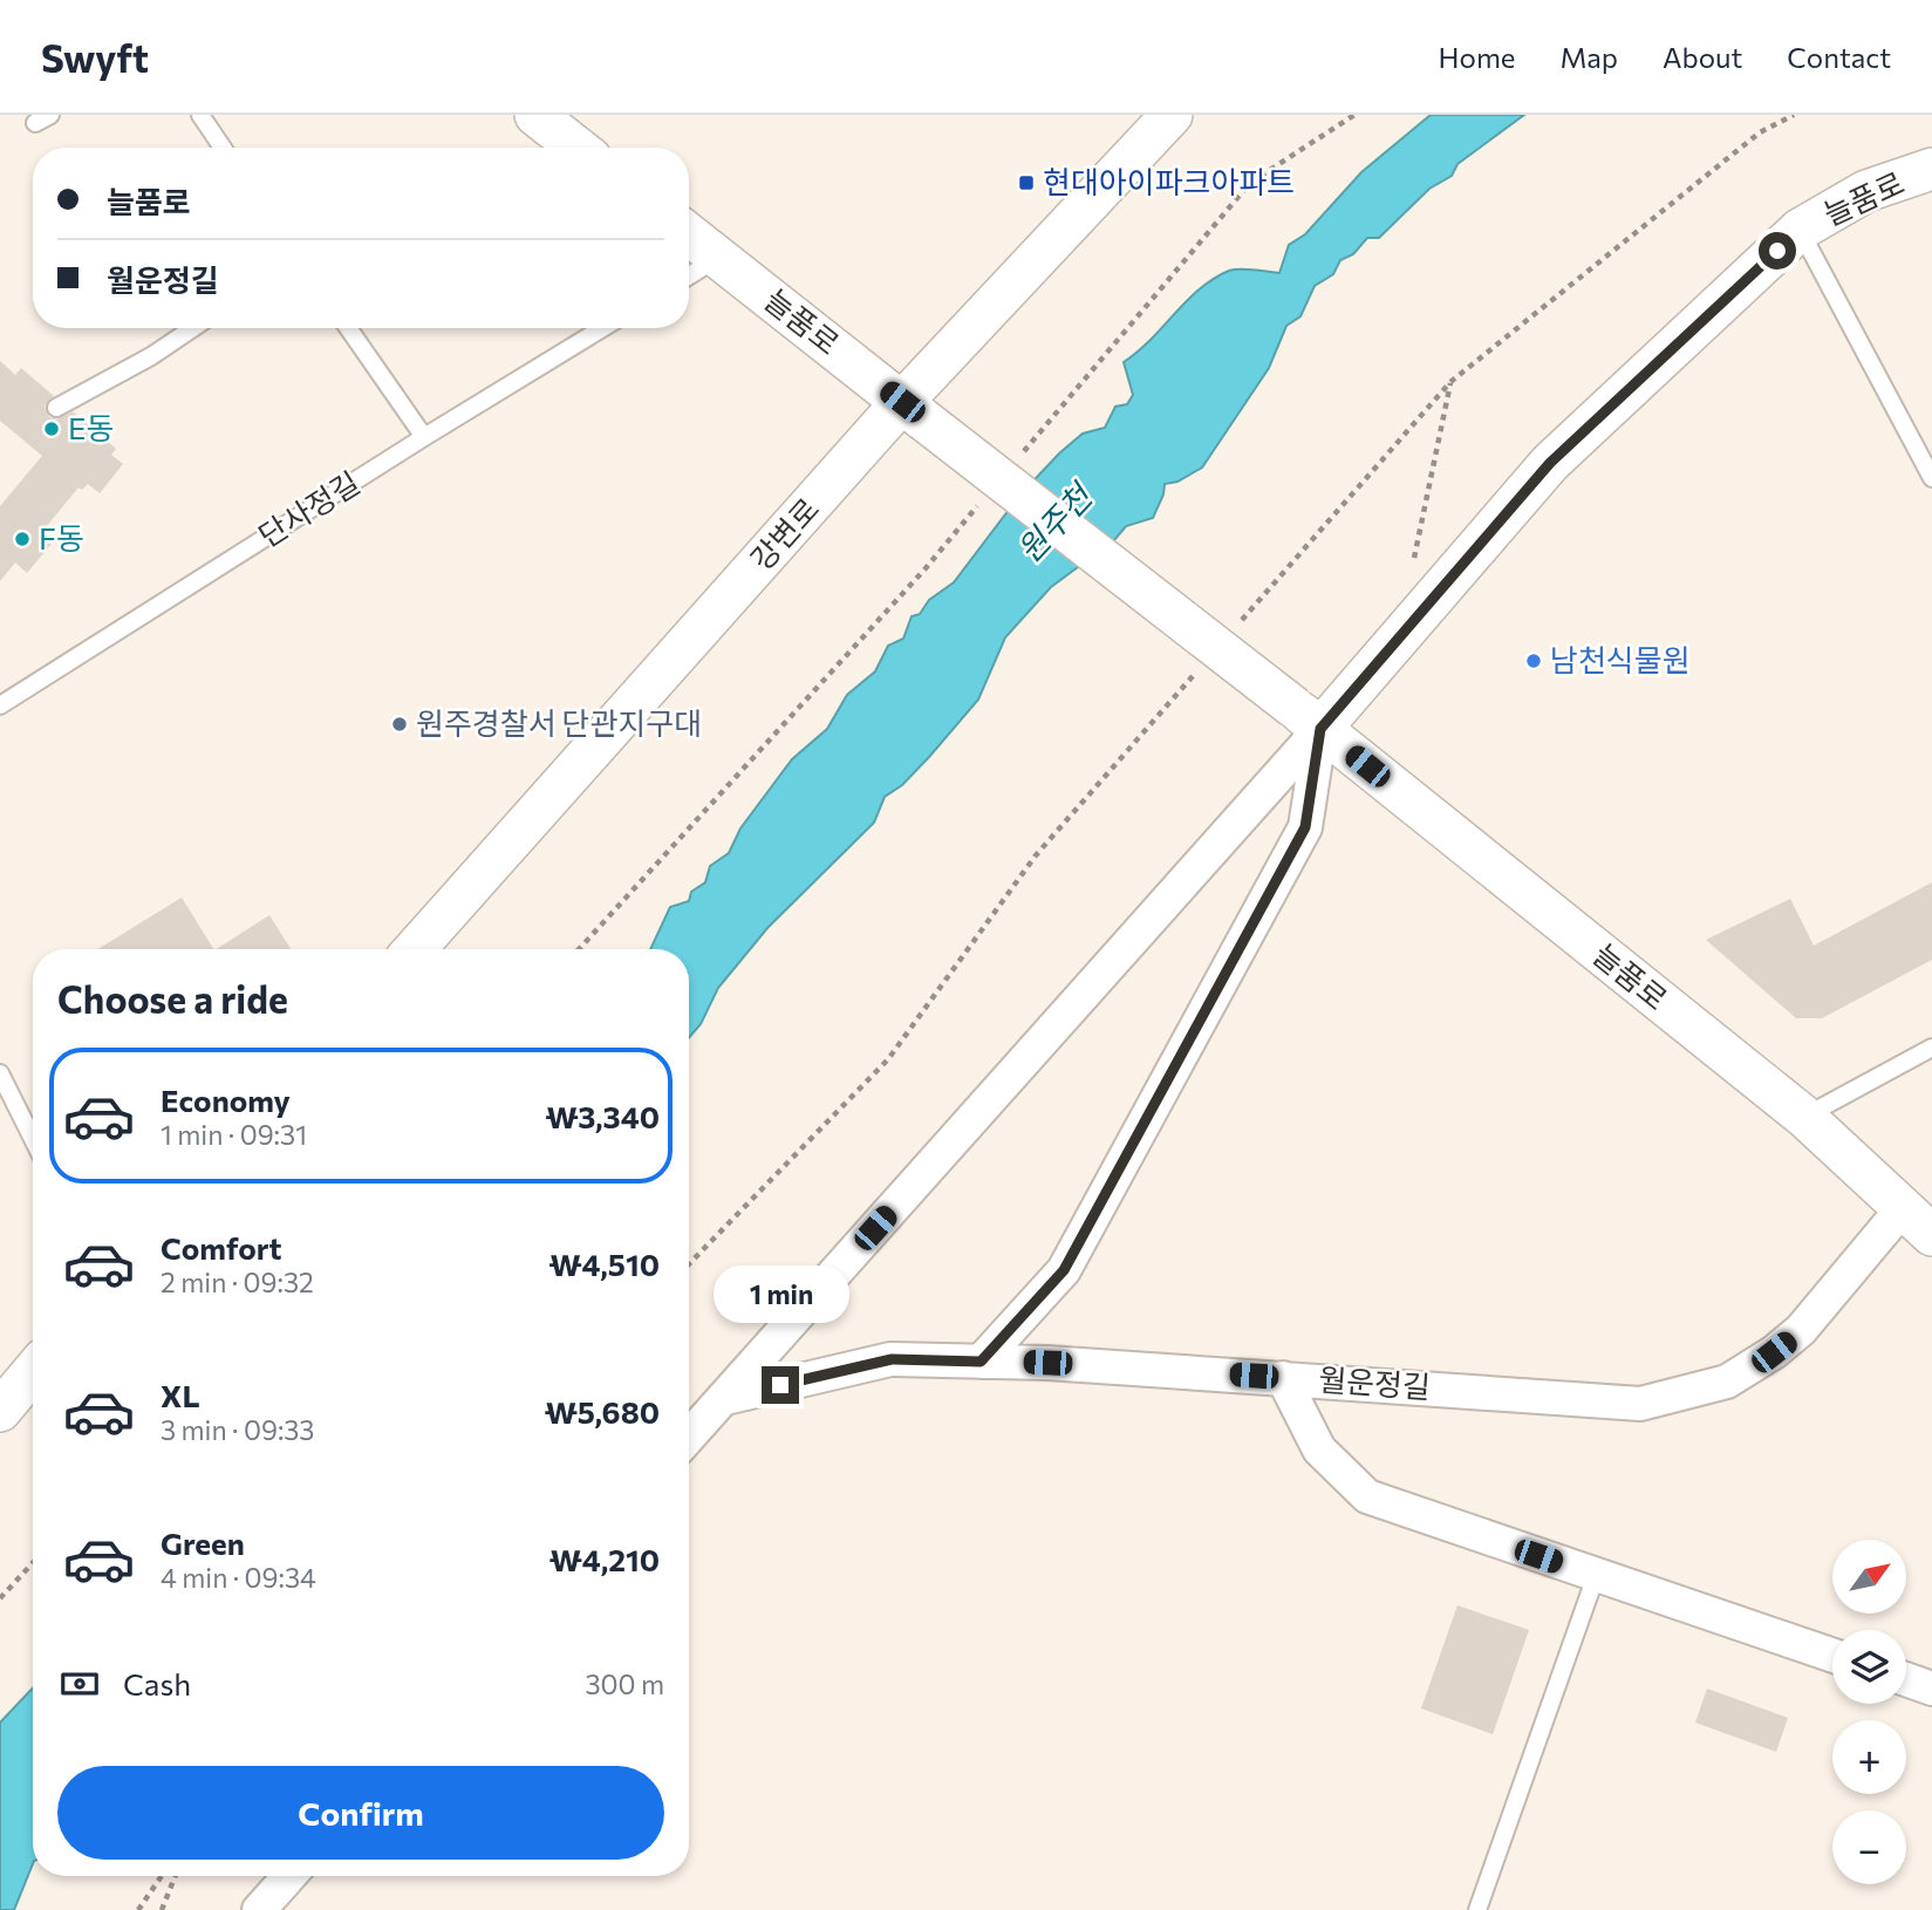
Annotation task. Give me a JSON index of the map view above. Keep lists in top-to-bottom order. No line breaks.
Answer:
{"streets":{"street":["늘품로","강변로","월운정길"],"lane":["단사정길"]},"crossings":[["늘품로","강변로"],["늘품로","월운정길"]],"water":["원주천"],"places":{"transit":["현대아이파크아파트"],"other":["E동","F동","남천식물원","원주경찰서 단관지구대"]},"north":"top right","page":{"header":"Swyft","nav":["Home","Map","About","Contact"],"banner":["늘품로","월운정길"],"heading":"Choose a ride","list":[{"name":"Economy","note":"1 min · 09:31","value":"₩3,340"},{"name":"Comfort","note":"2 min · 09:32","value":"₩4,510"},{"name":"XL","note":"3 min · 09:33","value":"₩5,680"},{"name":"Green","note":"4 min · 09:34","value":"₩4,210"}],"bubble":"1 min","map_buttons":["+","−"],"pay":["Cash","300 m"],"buttons":"Confirm"}}
